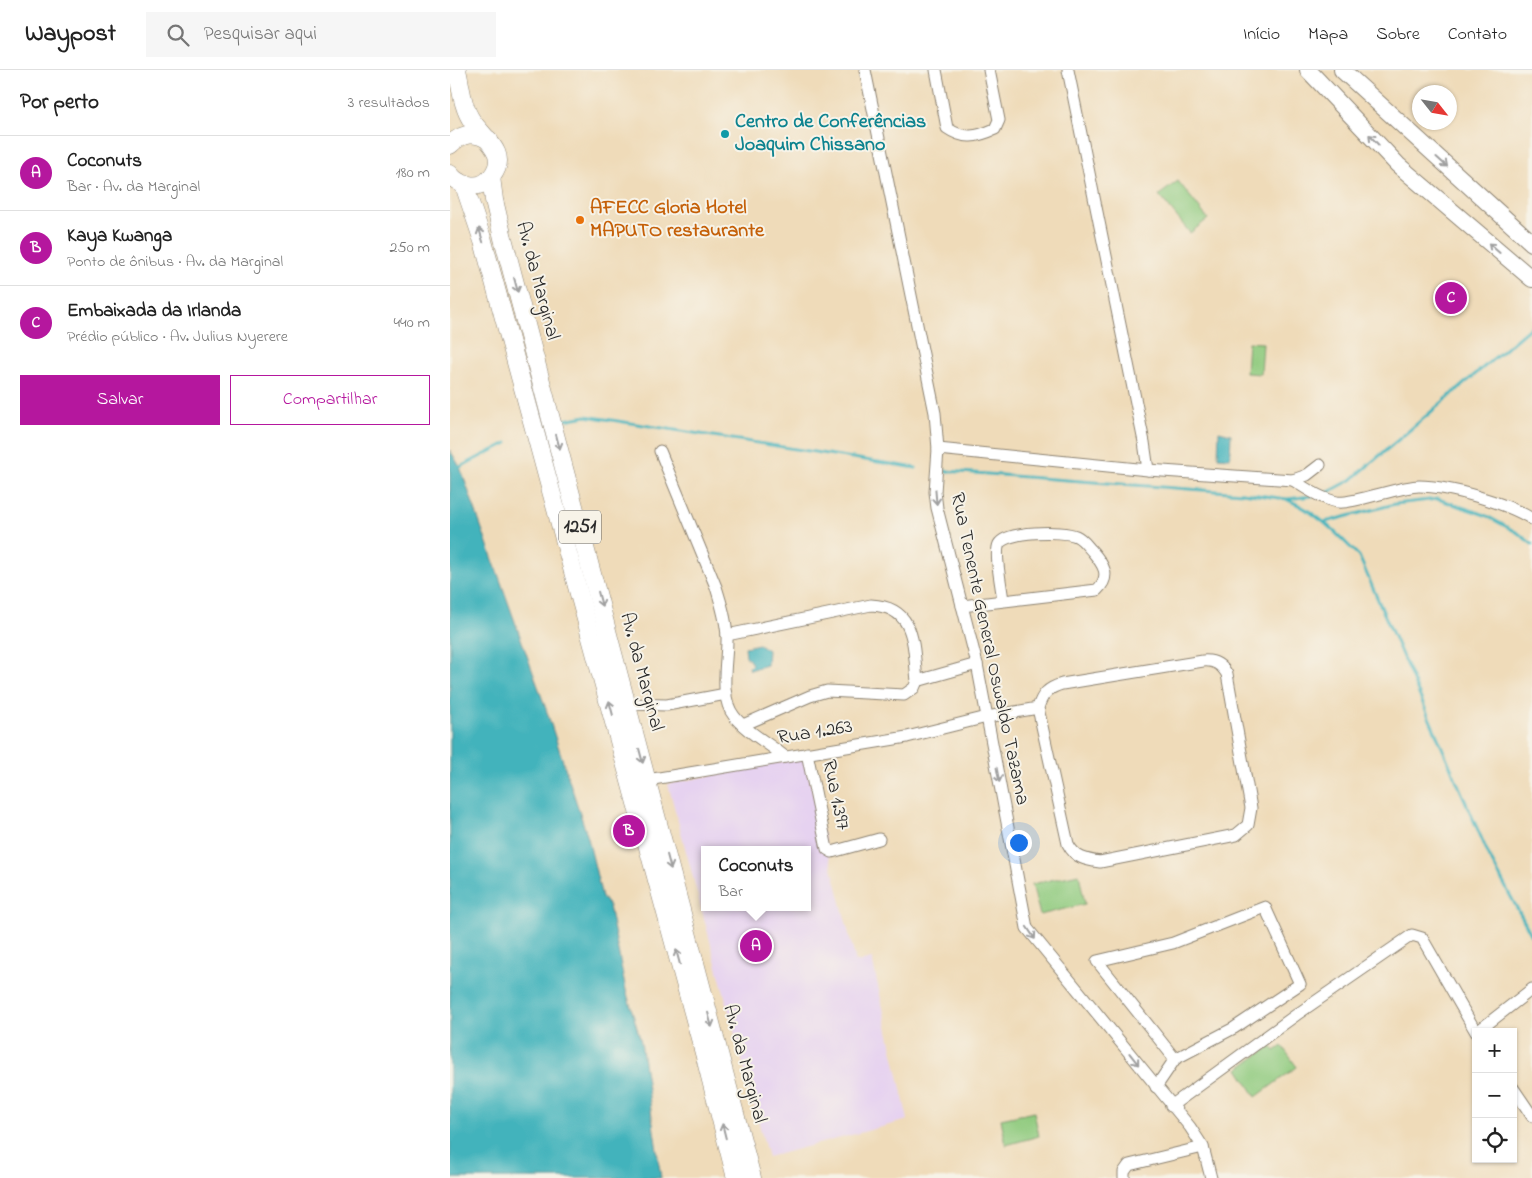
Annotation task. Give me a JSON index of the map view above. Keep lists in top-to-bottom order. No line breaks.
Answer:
{"streets":{"main road":["Av. da Marginal","1251"],"street":["Rua Tenente General Oswaldo Tazama","Rua 1.263","Rua 1.397"]},"crossings":[["Av. da Marginal","Rua 1.263"],["Rua Tenente General Oswaldo Tazama","Rua 1.263"],["Rua 1.263","Rua 1.397"]],"one_way":["Rua Tenente General Oswaldo Tazama"],"places":["Centro de Conferências Joaquim Chissano","AFECC Gloria Hotel MAPUTO restaurante"],"north":"bottom right","page":{"header":"Waypost","search":"Pesquisar aqui","nav":["Início","Mapa","Sobre","Contato"],"heading":["Por perto","3 resultados"],"list":[{"mark":"A","name":"Coconuts","note":"Bar · Av. da Marginal","value":"180 m"},{"mark":"B","name":"Kaya Kwanga","note":"Ponto de ônibus · Av. da Marginal","value":"250 m"},{"mark":"C","name":"Embaixada da Irlanda","note":"Prédio público · Av. Julius Nyerere","value":"440 m"}],"pins":["C","B","A"],"buttons":["Salvar","Compartilhar"],"popup":["Coconuts","Bar"],"map_buttons":["+","−"]}}
